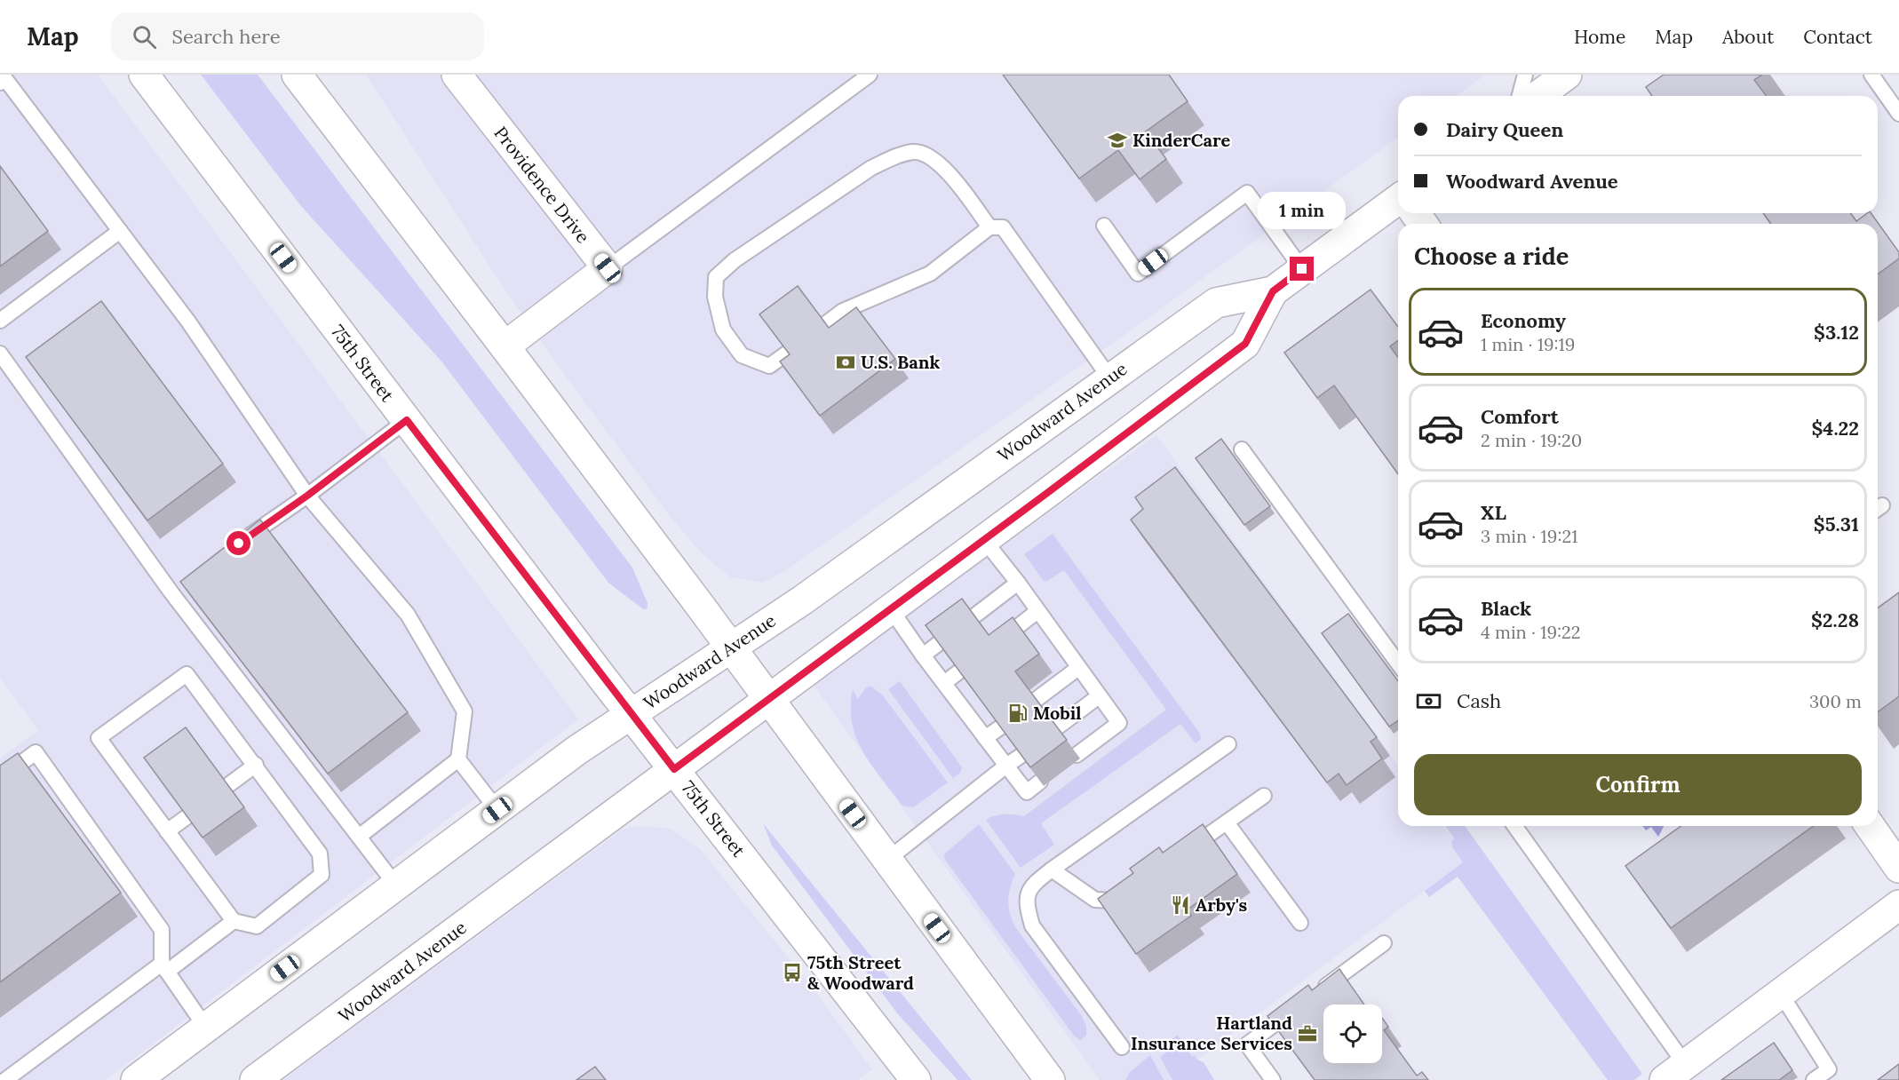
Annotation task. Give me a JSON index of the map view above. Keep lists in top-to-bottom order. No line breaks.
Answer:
{"streets":{"main road":["Providence Drive","75th Street","Woodward Avenue"]},"crossings":[["75th Street","Woodward Avenue"]],"places":{"school or university":["KinderCare"],"bank":["U.S. Bank"],"fuel station":["Mobil"],"restaurant":["Arby's"],"bus stop":["75th Street & Woodward"],"office":["Hartland Insurance Services"]},"page":{"header":"Map","search":"Search here","nav":["Home","Map","About","Contact"],"banner":["Dairy Queen","Woodward Avenue"],"bubble":"1 min","heading":"Choose a ride","list":[{"name":"Economy","note":"1 min · 19:19","value":"$3.12"},{"name":"Comfort","note":"2 min · 19:20","value":"$4.22"},{"name":"XL","note":"3 min · 19:21","value":"$5.31"},{"name":"Black","note":"4 min · 19:22","value":"$2.28"}],"pay":["Cash","300 m"],"buttons":"Confirm"}}
